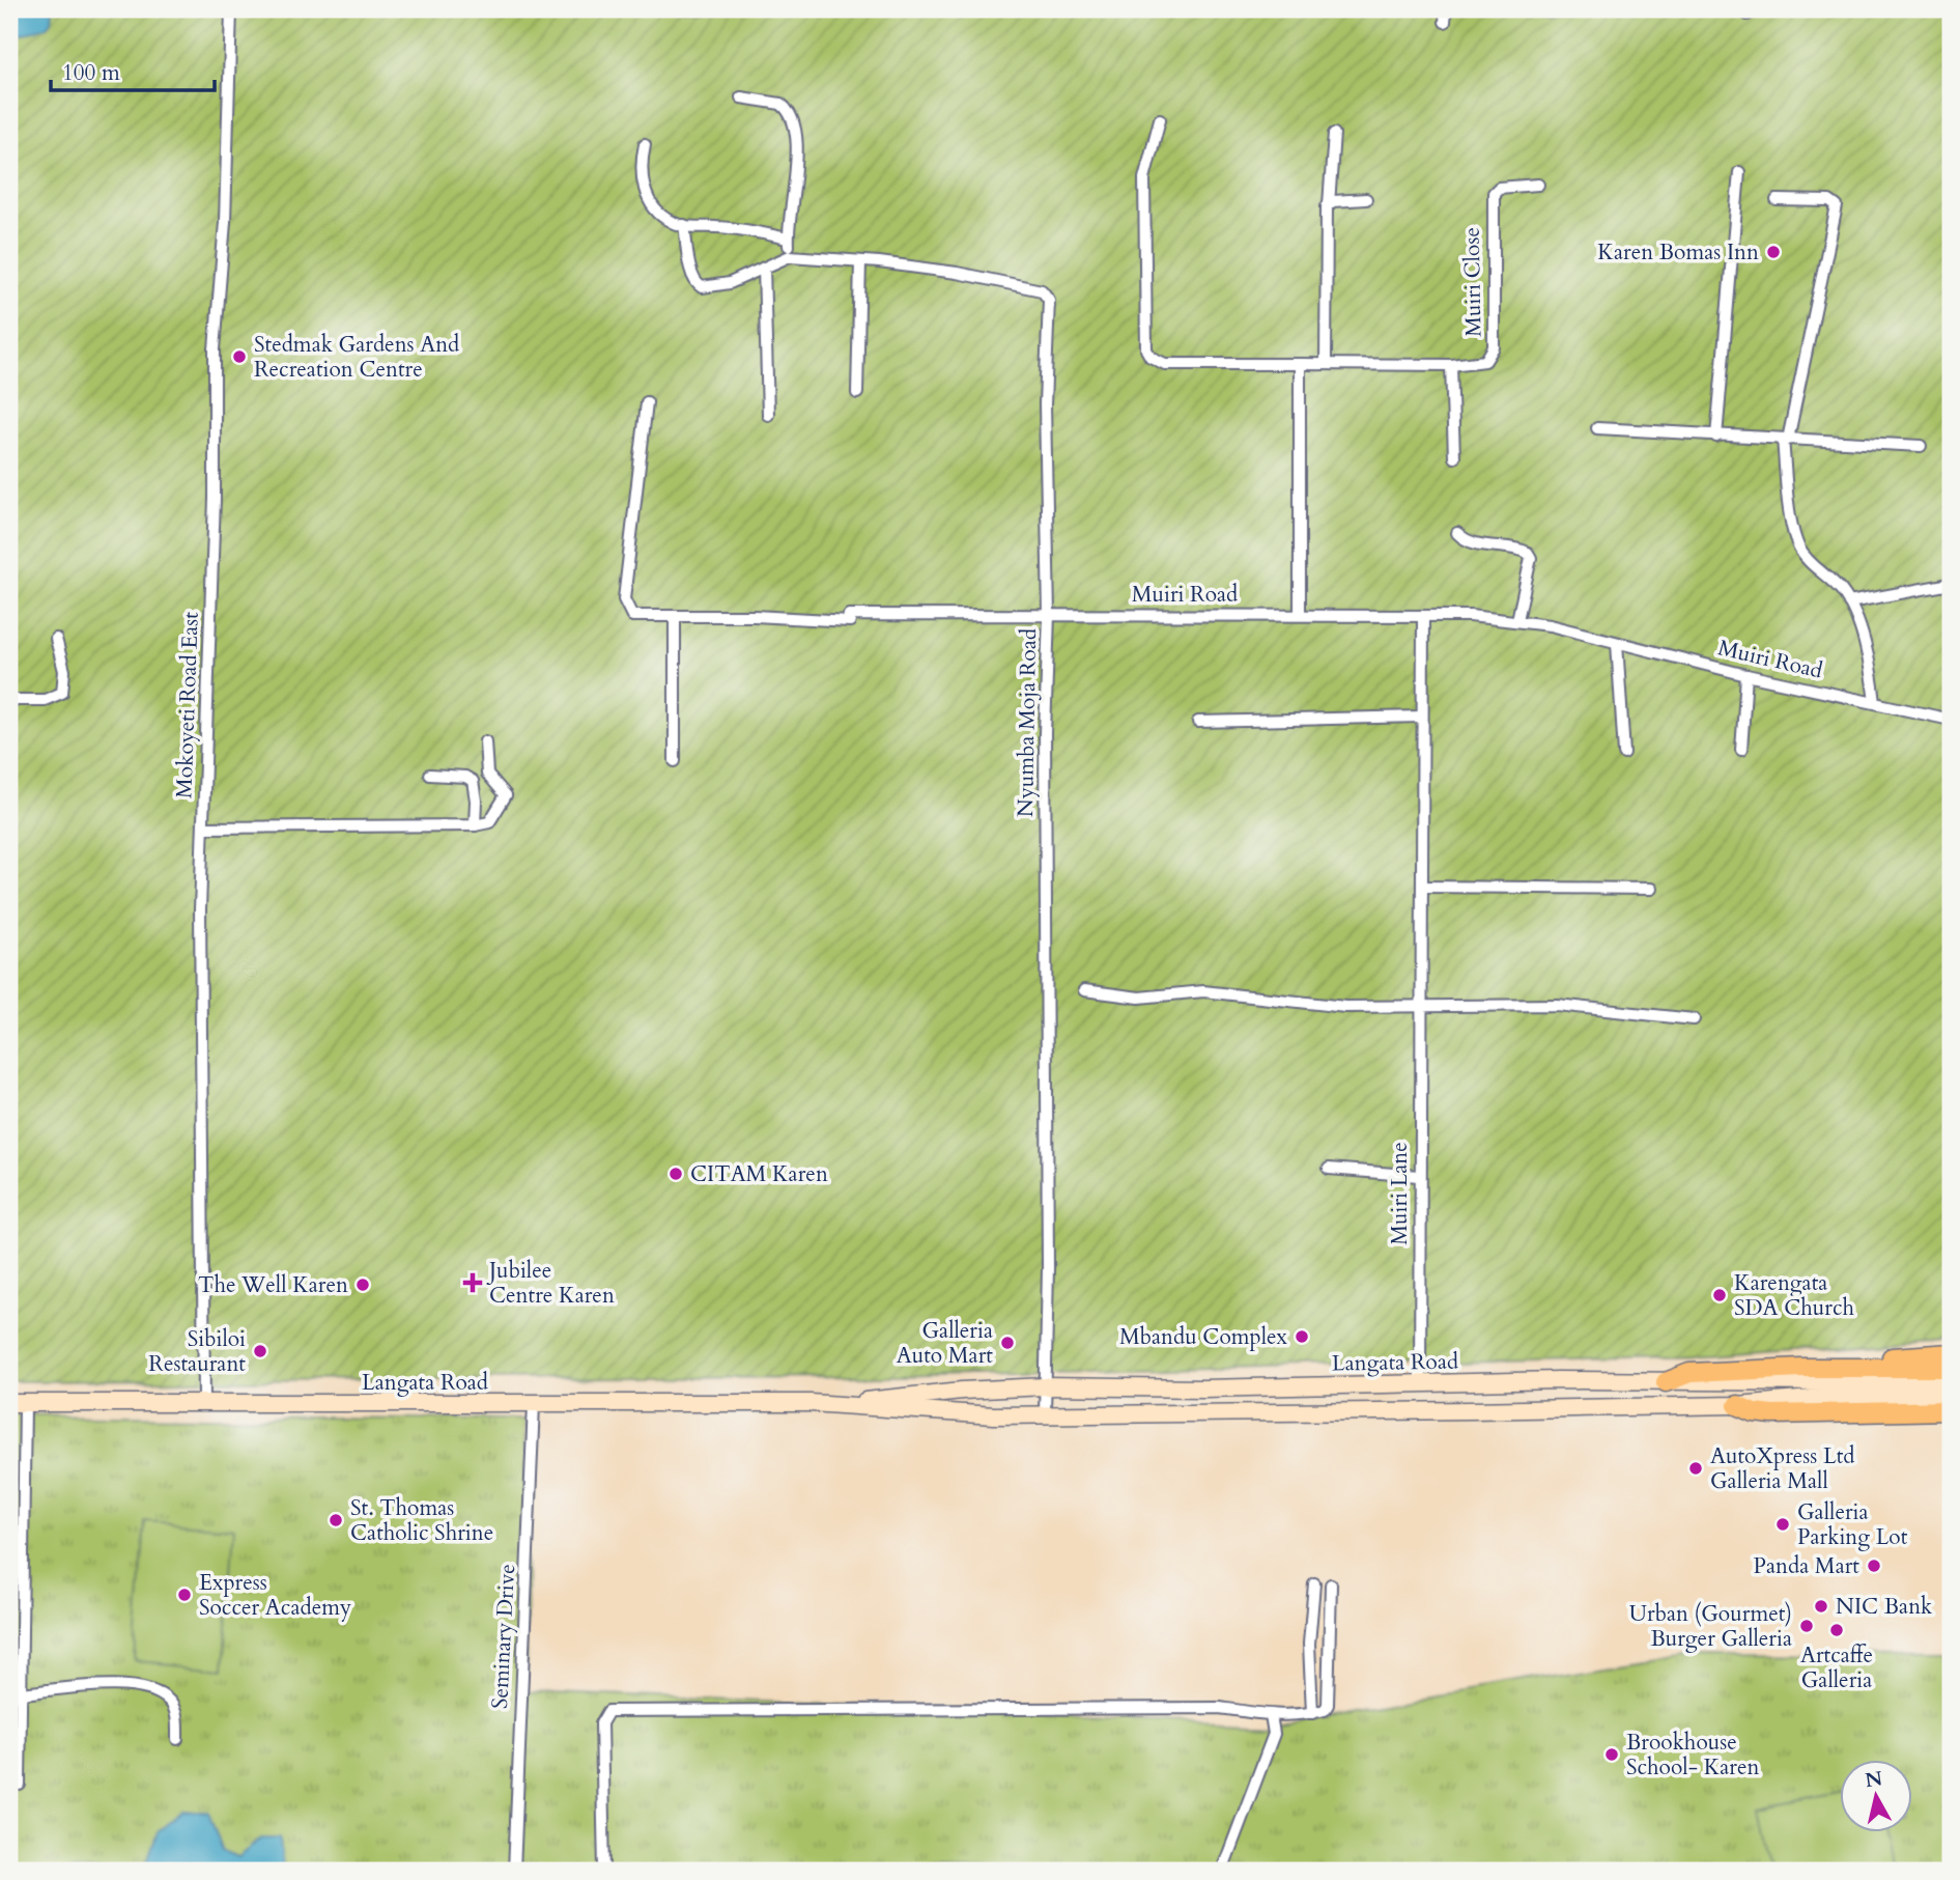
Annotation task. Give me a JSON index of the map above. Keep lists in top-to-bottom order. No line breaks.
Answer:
{"streets":{"main road":["Langata Road"],"street":["Muiri Close","Muiri Road","Mokoyeti Road East","Nyumba Moja Road","Muiri Lane","Seminary Drive"]},"crossings":[["Muiri Road","Nyumba Moja Road"],["Muiri Road","Muiri Lane"],["Mokoyeti Road East","Langata Road"],["Nyumba Moja Road","Langata Road"],["Muiri Lane","Langata Road"],["Langata Road","Seminary Drive"]],"places":{"other":["Karen Bomas Inn","Stedmak Gardens And Recreation Centre","CITAM Karen","The Well Karen","Karengata SDA Church","Mbandu Complex","Galleria Auto Mart","Sibiloi Restaurant","AutoXpress Ltd Galleria Mall","St. Thomas Catholic Shrine","Galleria Parking Lot","Panda Mart","Express Soccer Academy","NIC Bank","Urban (Gourmet) Burger Galleria","Artcaffe Galleria","Brookhouse School- Karen"],"health":["Jubilee Centre Karen"]},"scale_bar":"100 m","north":"top"}
